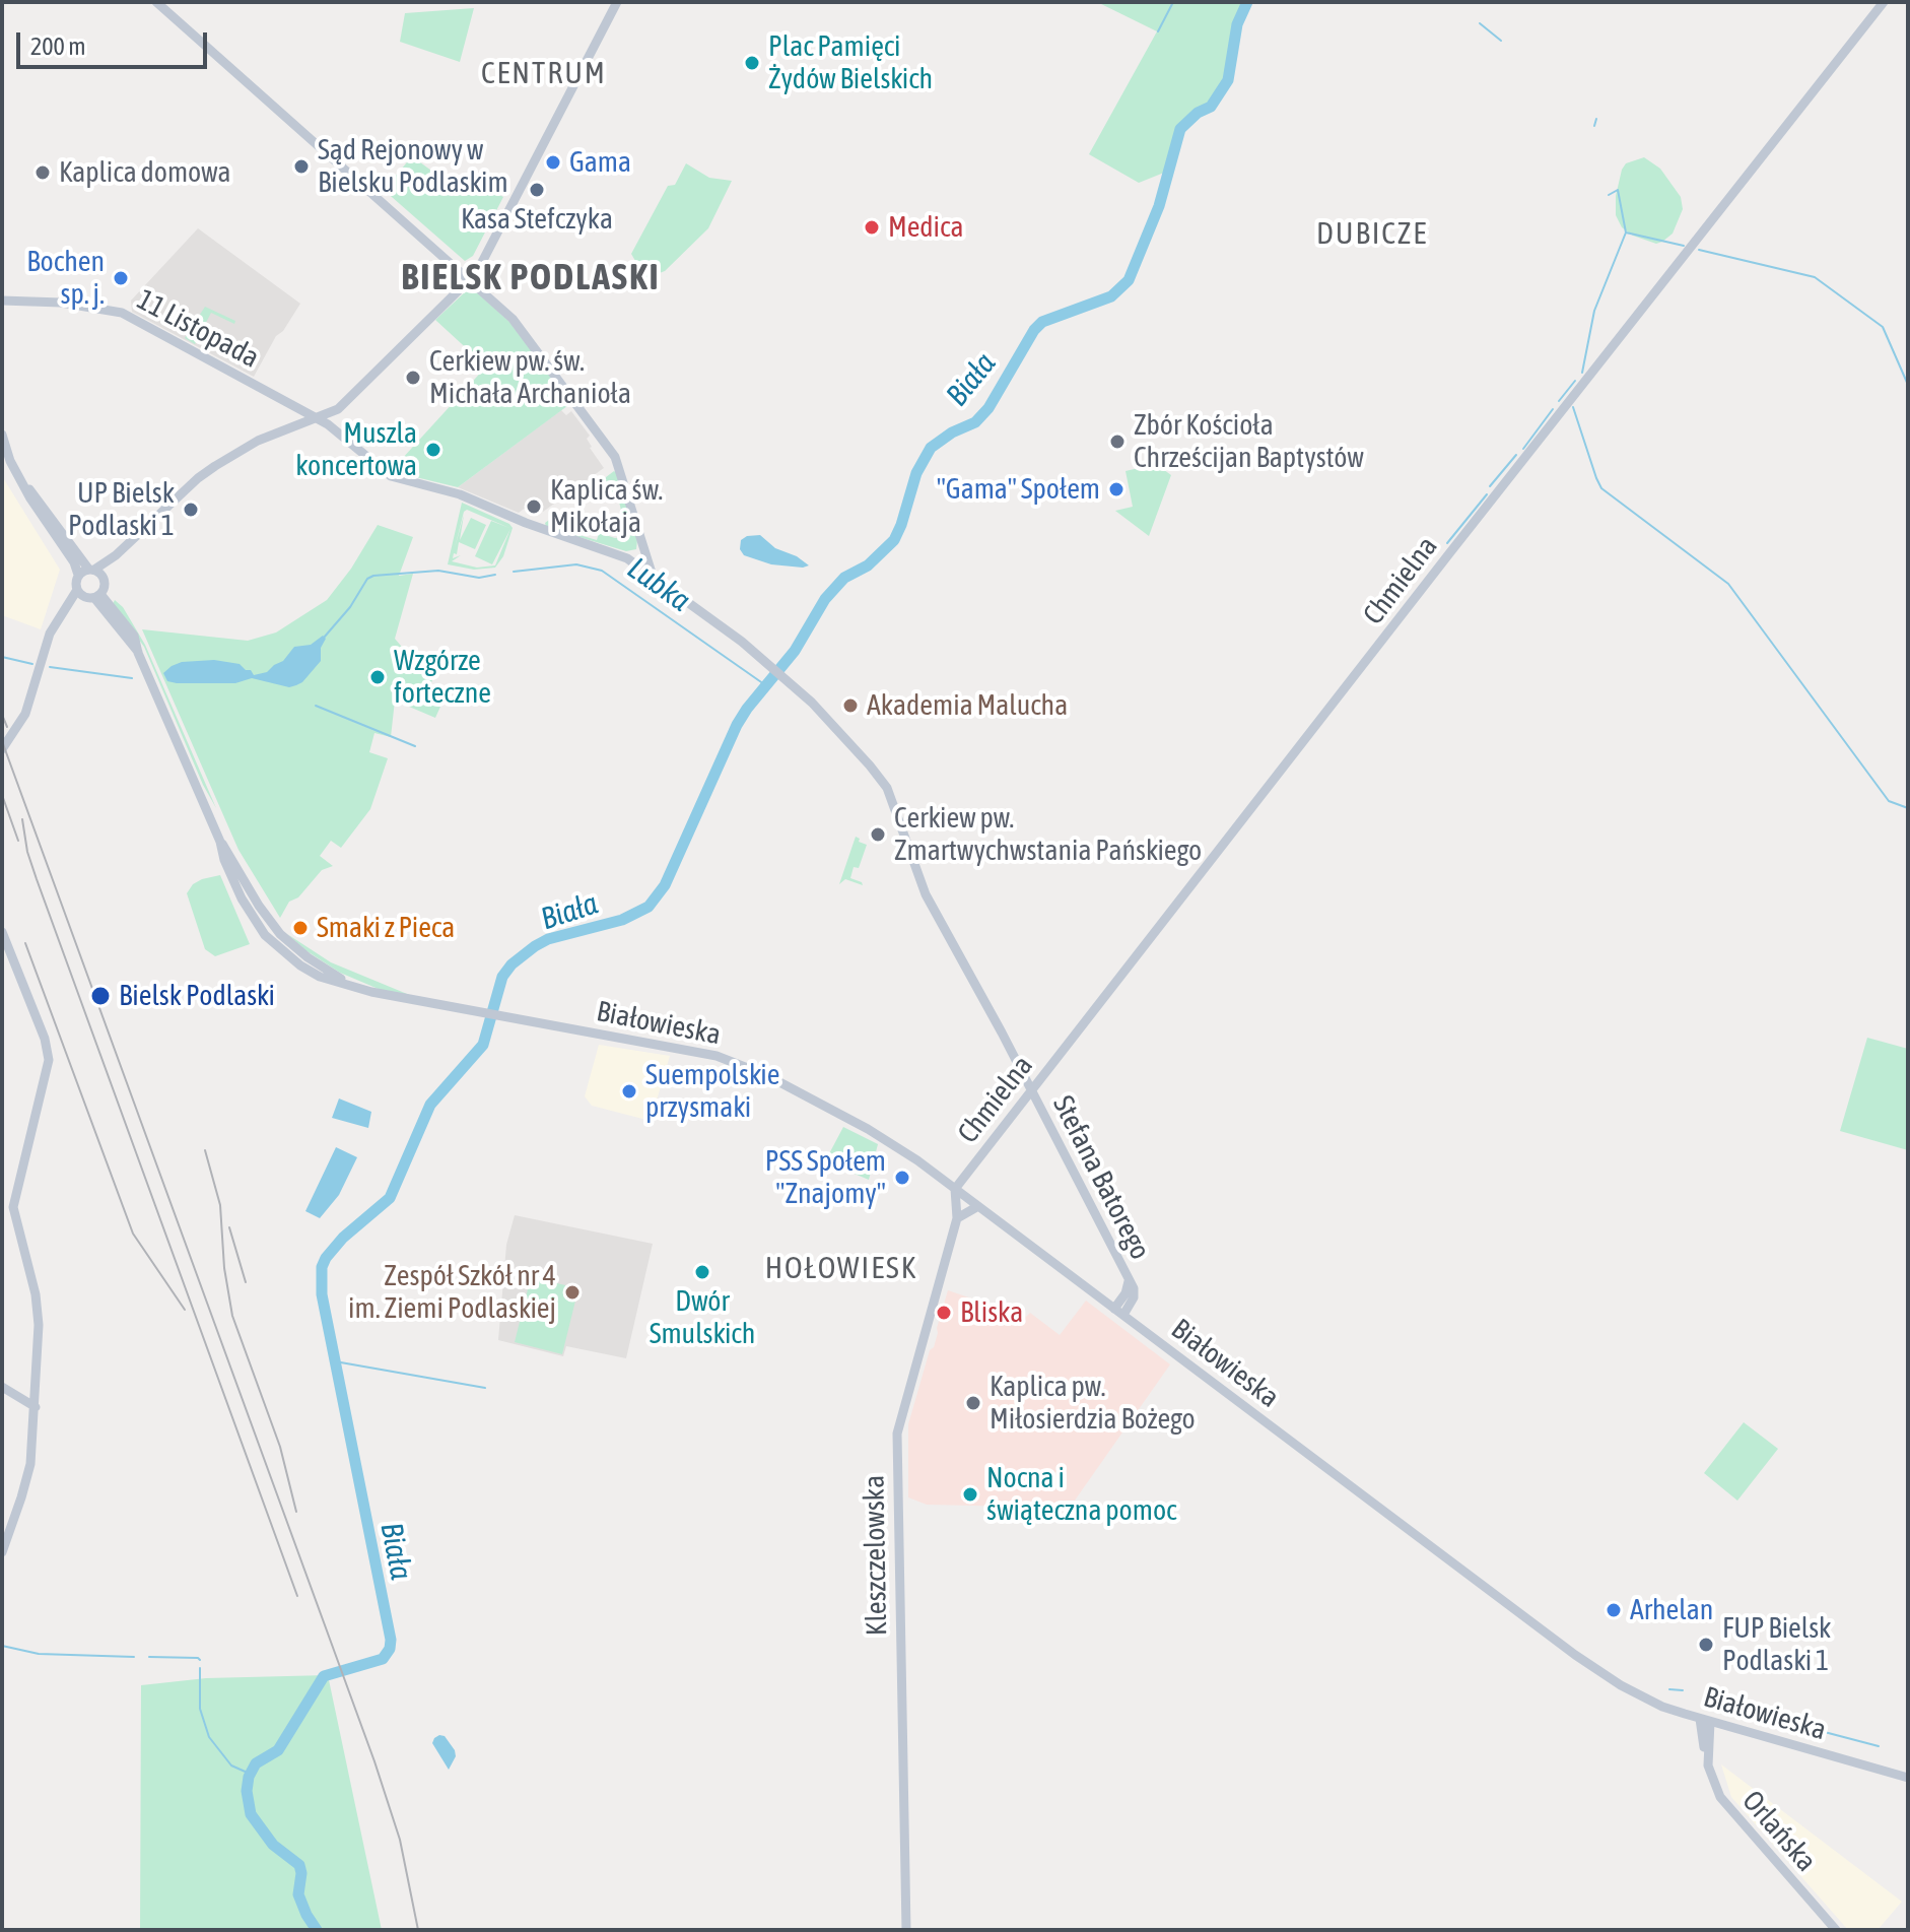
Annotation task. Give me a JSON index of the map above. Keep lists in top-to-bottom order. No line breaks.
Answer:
{"streets":{"main road":["11 Listopada","Chmielna","Białowieska","Stefana Batorego","Kleszczelowska","Orlańska"]},"crossings":[["11 Listopada","Stefana Batorego"],["Chmielna","Białowieska"],["Chmielna","Stefana Batorego"],["Chmielna","Kleszczelowska"],["Białowieska","Stefana Batorego"],["Białowieska","Kleszczelowska"],["Białowieska","Orlańska"]],"districts":["CENTRUM","DUBICZE","BIELSK PODLASKI","HOŁOWIESK"],"water":["Biała","Lubka"],"places":["Plac Pamięci Żydów Bielskich","Gama","Sąd Rejonowy w Bielsku Podlaskim","Kaplica domowa","Kasa Stefczyka","Medica","Bochen sp. j.","Cerkiew pw. św. Michała Archanioła","Zbór Kościoła Chrześcijan Baptystów","Muszla koncertowa","\"Gama\" Społem","Kaplica św. Mikołaja","UP Bielsk Podlaski 1","Wzgórze forteczne","Akademia Malucha","Cerkiew pw. Zmartwychwstania Pańskiego","Smaki z Pieca","Bielsk Podlaski","Suempolskie przysmaki","PSS Społem \"Znajomy\"","Dwór Smulskich","Zespół Szkół nr 4 im. Ziemi Podlaskiej","Bliska","Kaplica pw. Miłosierdzia Bożego","Nocna i świąteczna pomoc","Arhelan","FUP Bielsk Podlaski 1"],"scale_bar":"200 m"}
